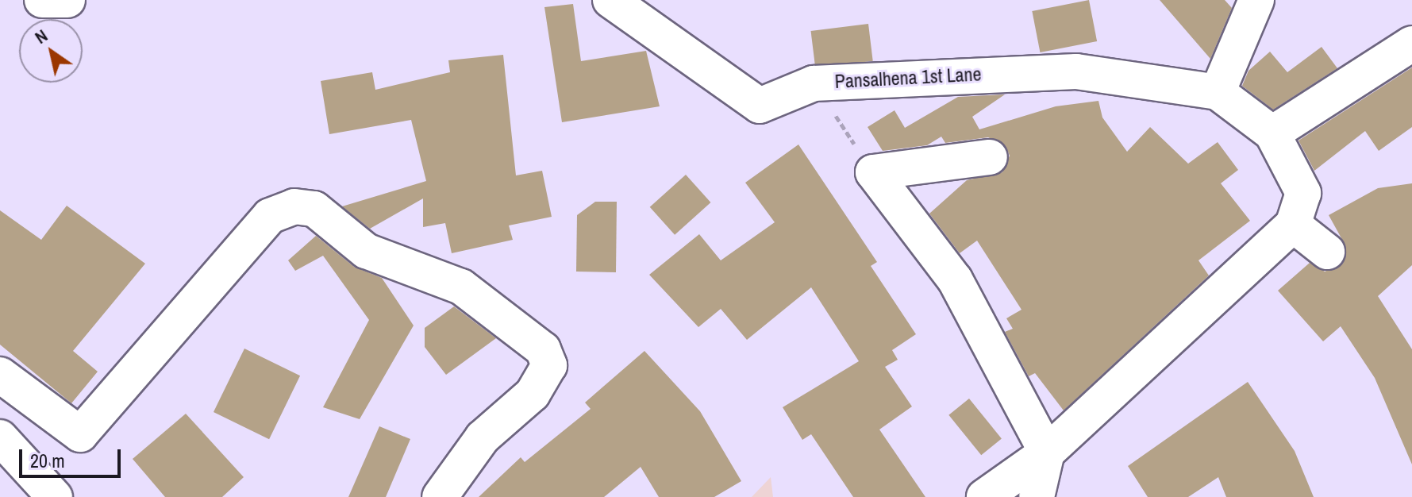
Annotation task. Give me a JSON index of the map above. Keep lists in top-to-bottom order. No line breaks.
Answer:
{"streets":{"street":["Pansalhena 1st Lane"]},"scale_bar":"20 m","north":"top left"}
